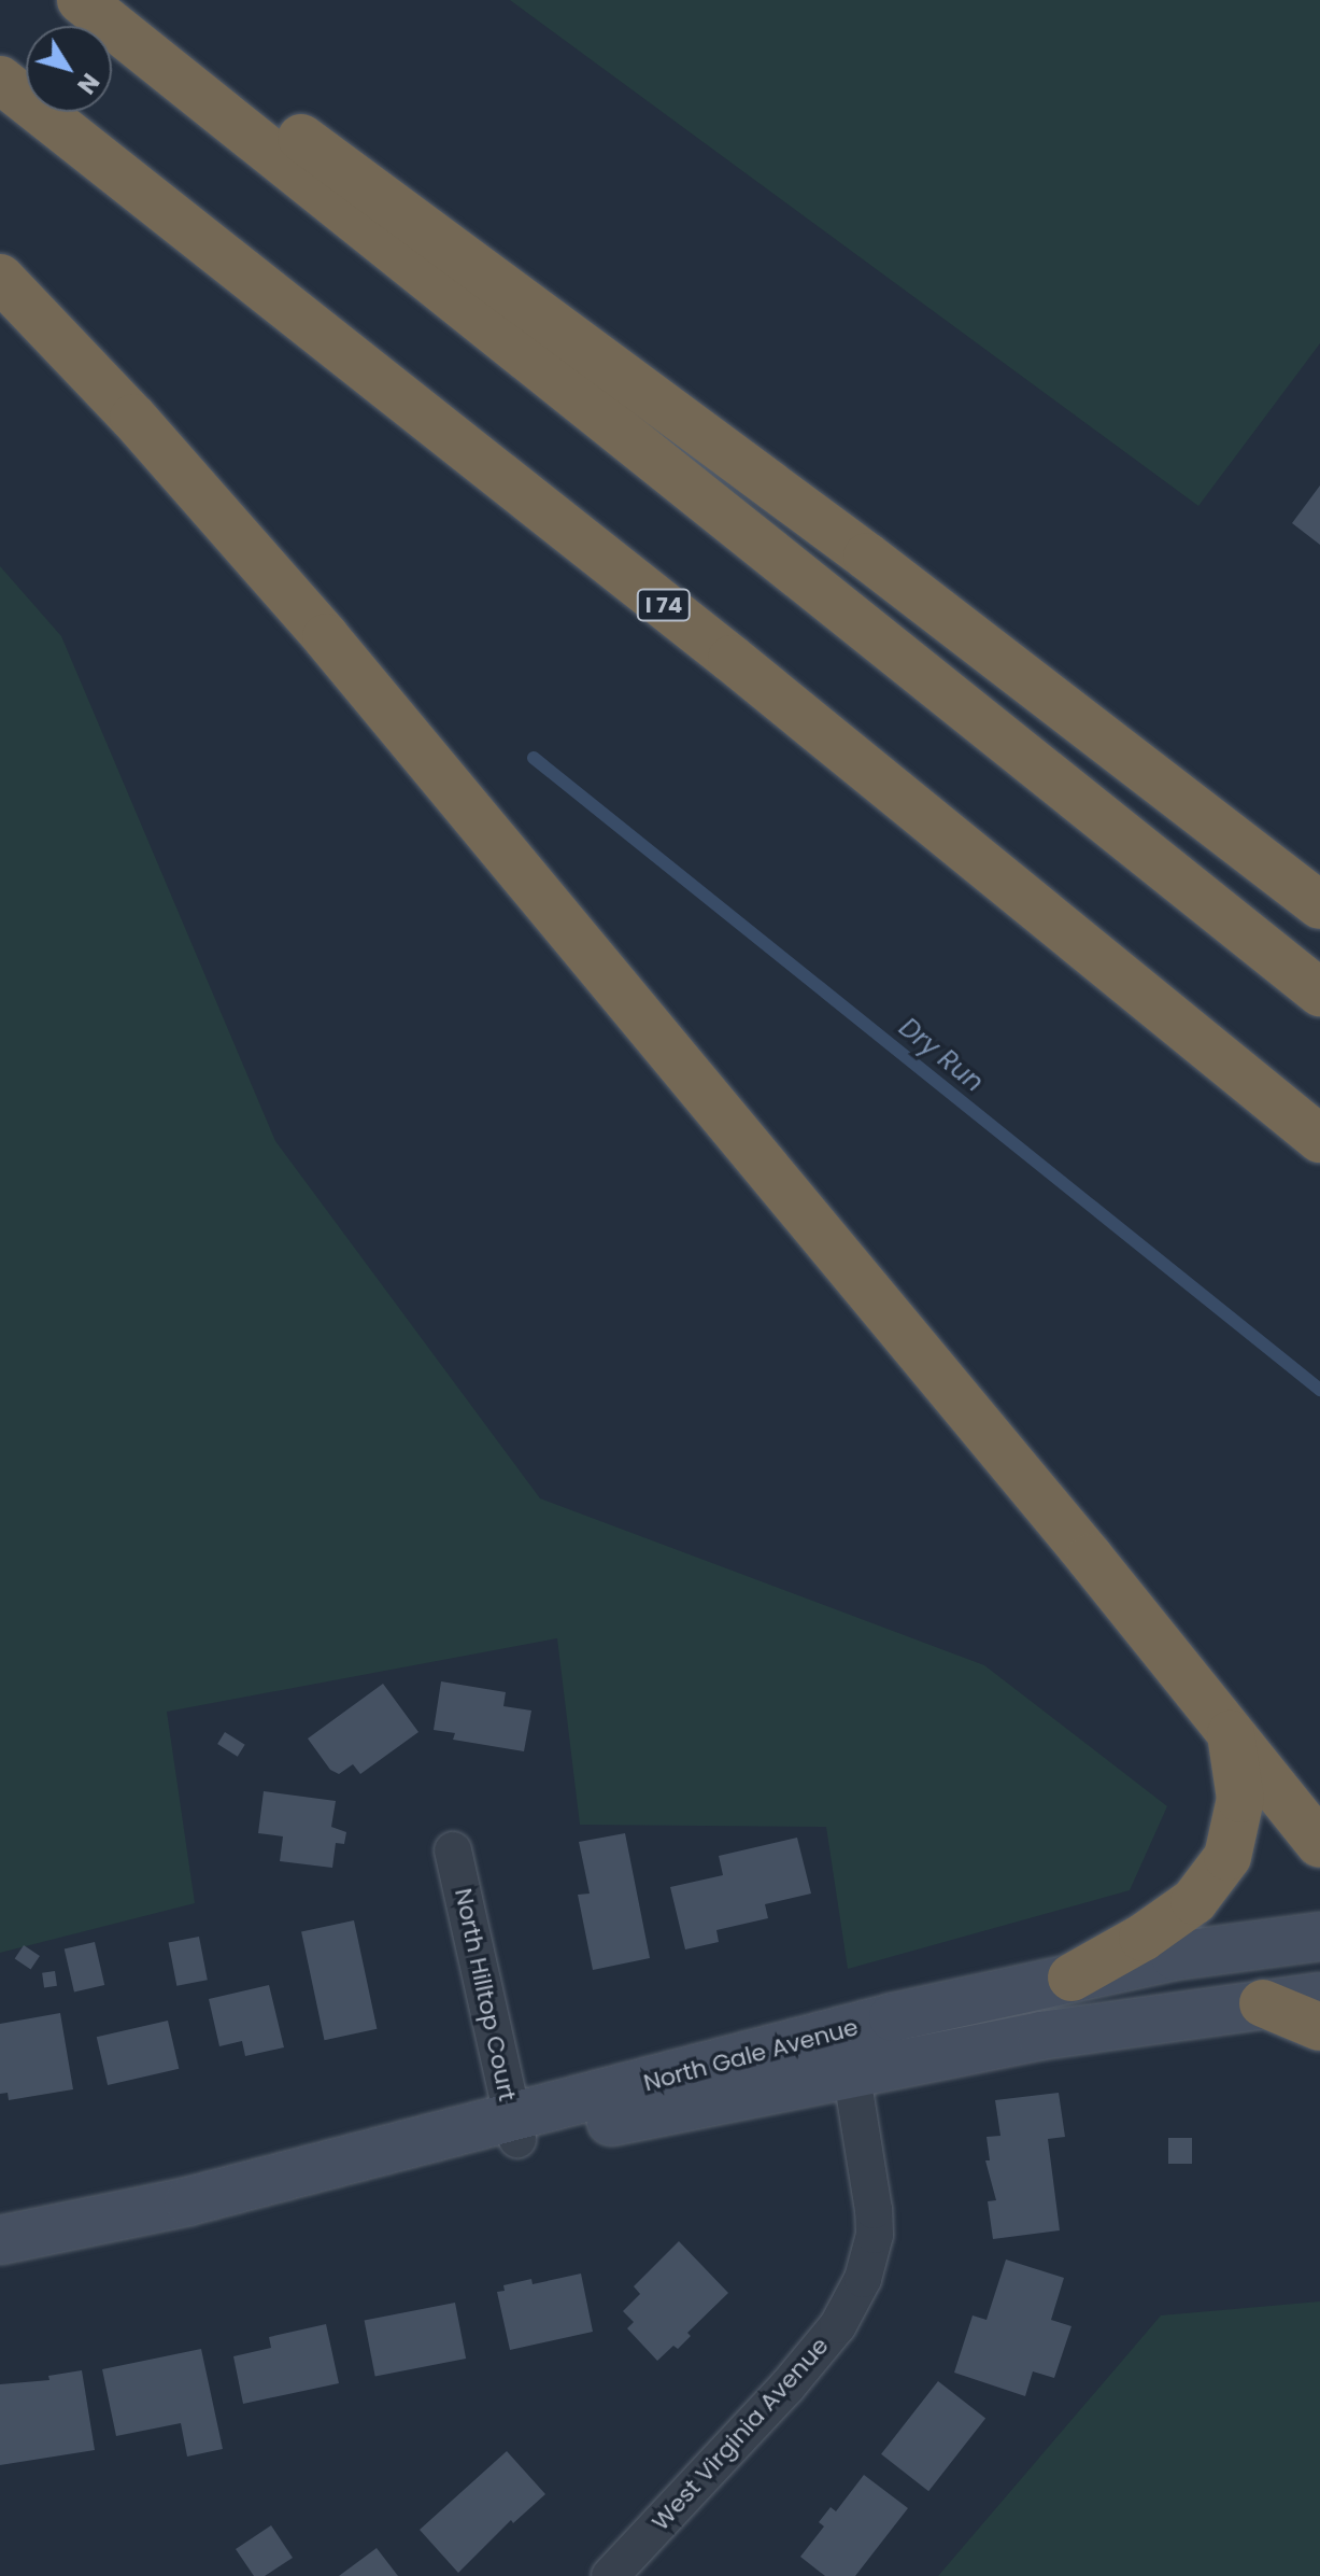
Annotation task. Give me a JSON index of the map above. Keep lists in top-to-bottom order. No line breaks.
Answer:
{"streets":{"highway":["I 74"],"main road":["North Gale Avenue"],"street":["North Hilltop Court","West Virginia Avenue"]},"crossings":[["North Hilltop Court","North Gale Avenue"],["North Gale Avenue","West Virginia Avenue"]],"water":["Dry Run"],"north":"bottom right"}
